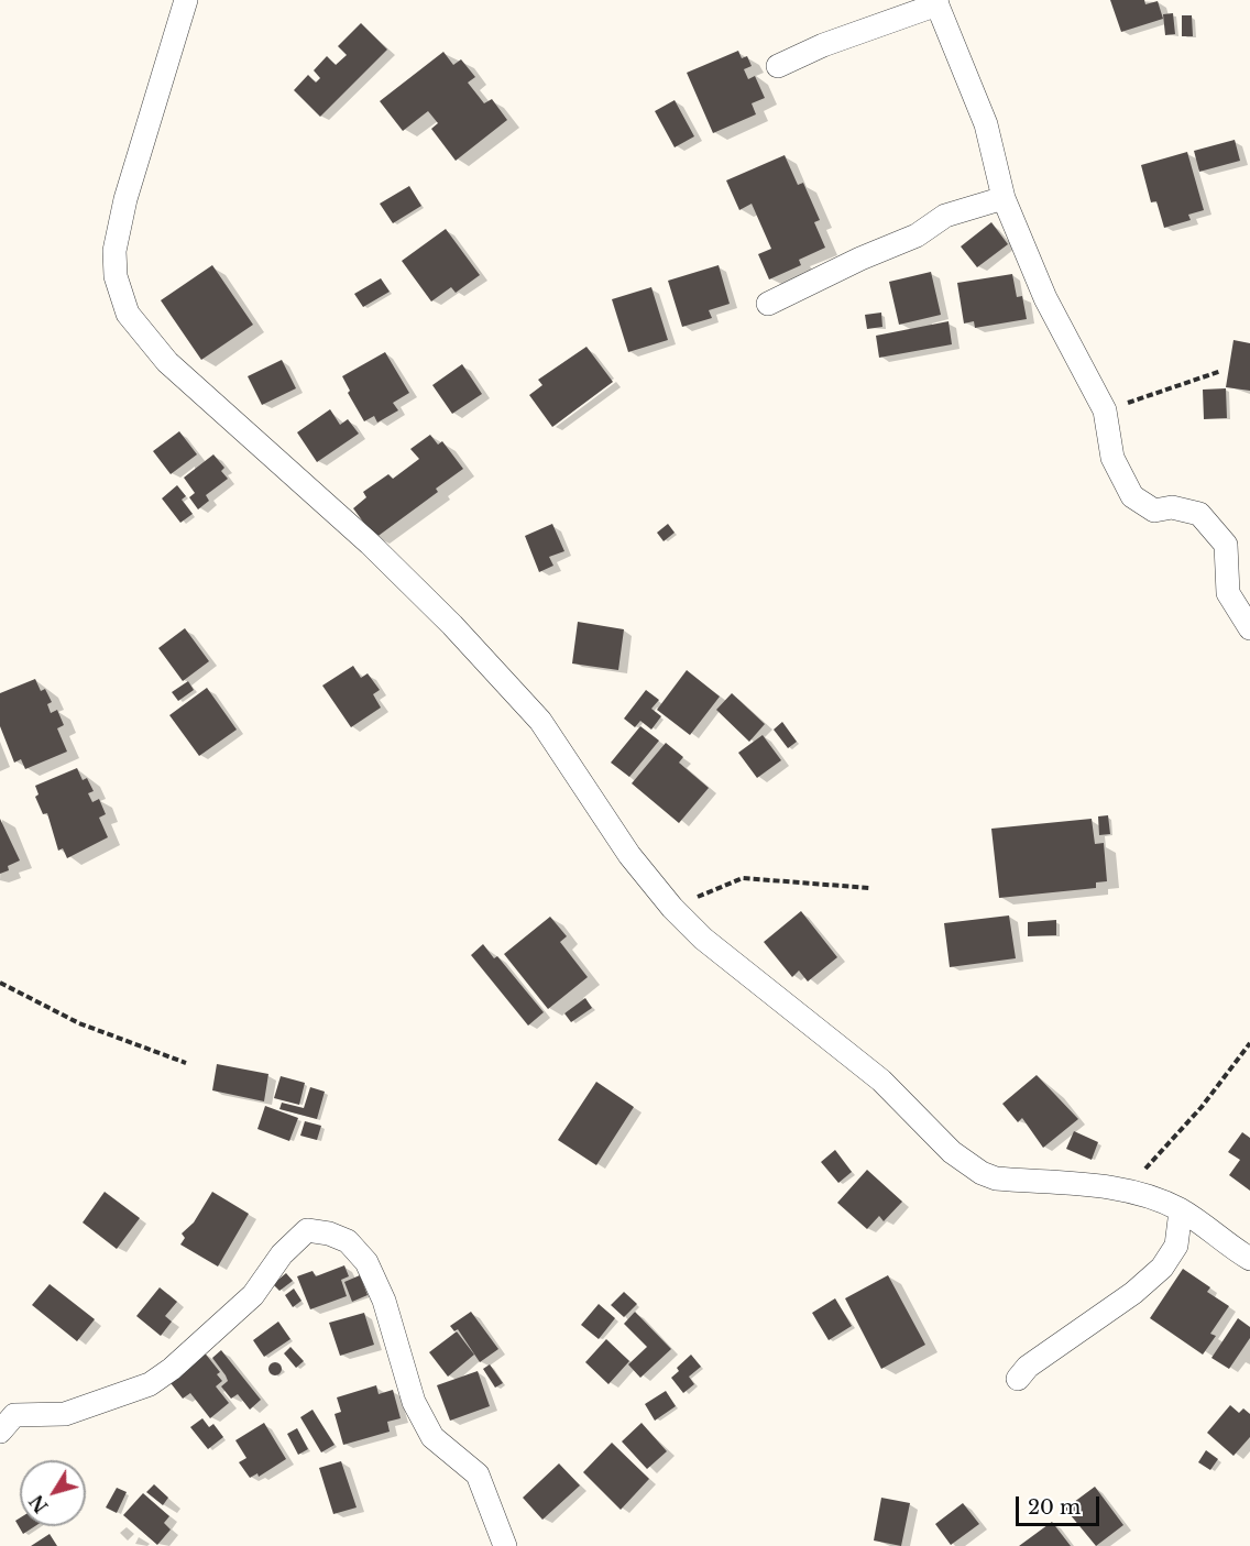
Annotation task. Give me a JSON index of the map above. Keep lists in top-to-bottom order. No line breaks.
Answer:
{"scale_bar":"20 m","north":"bottom left"}
